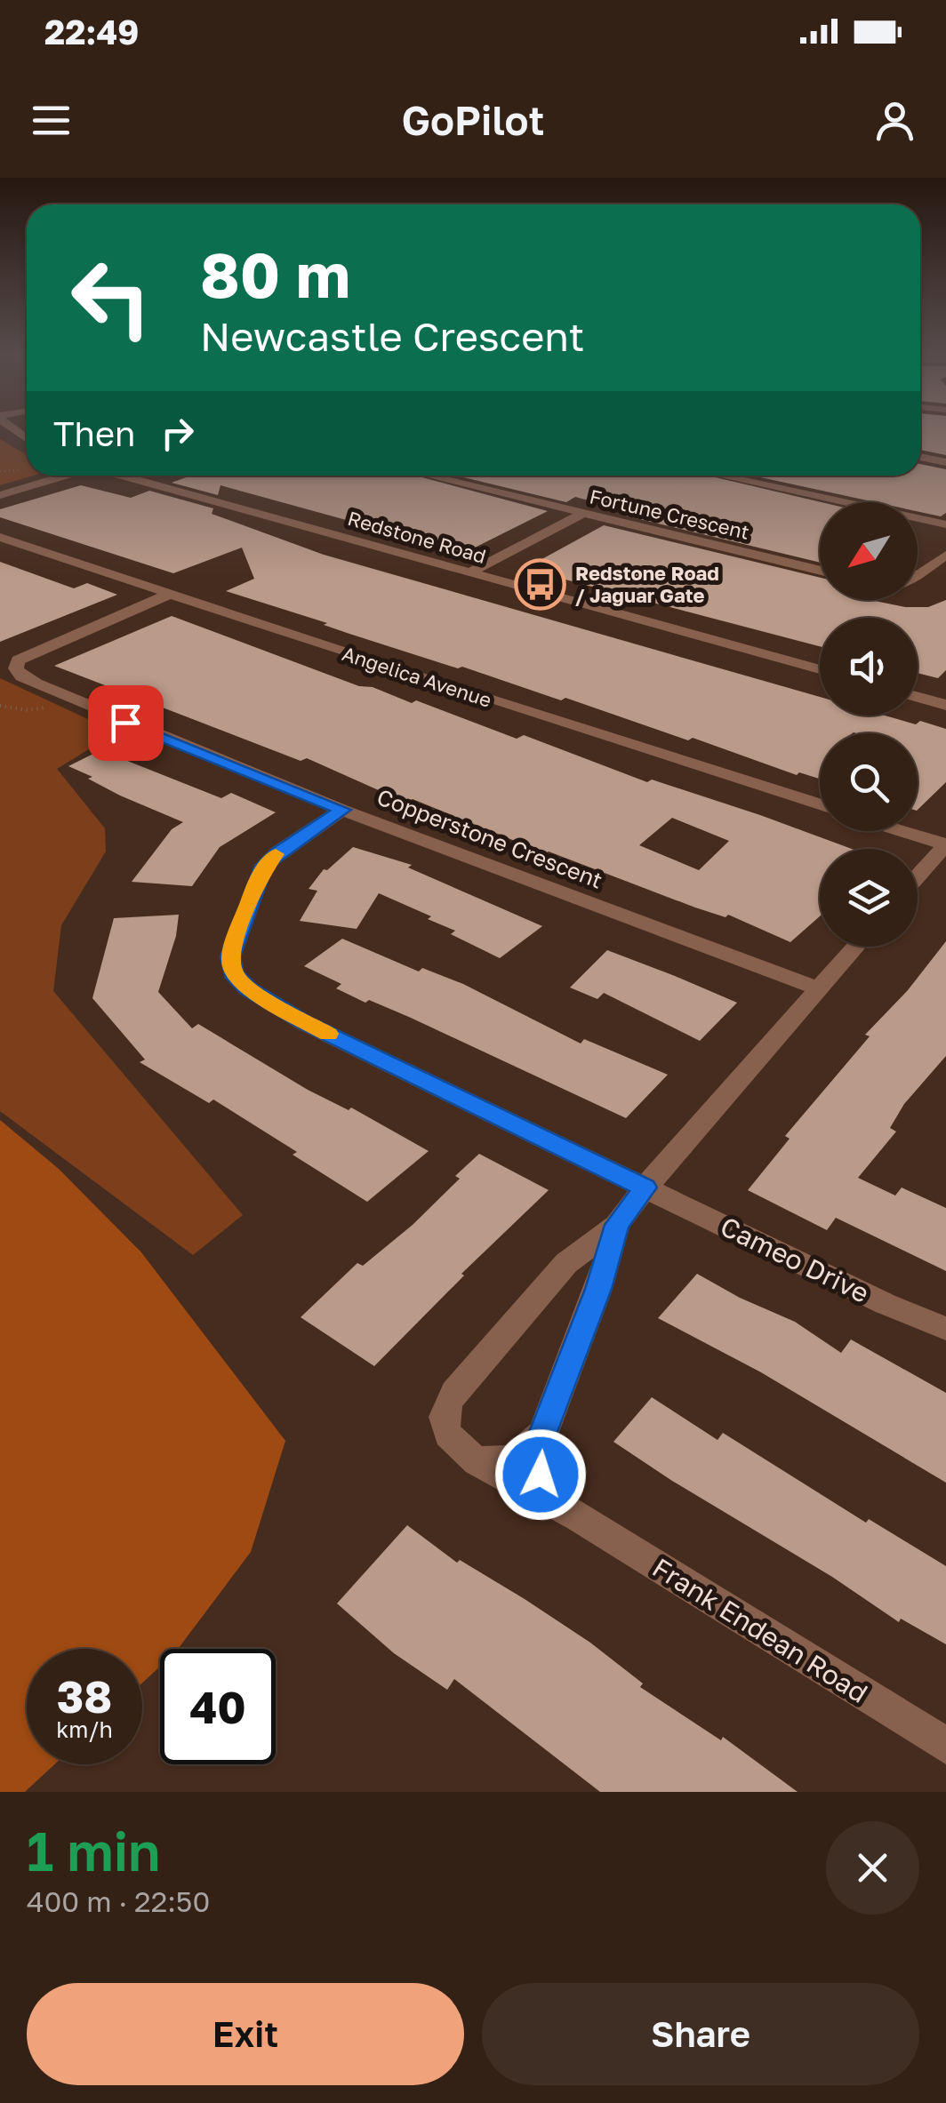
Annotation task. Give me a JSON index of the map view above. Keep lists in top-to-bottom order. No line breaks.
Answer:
{"streets":{"street":["Fortune Crescent","Redstone Road","Angelica Avenue","Copperstone Crescent","Cameo Drive","Frank Endean Road"]},"crossings":[["Angelica Avenue","Copperstone Crescent"],["Copperstone Crescent","Cameo Drive"],["Copperstone Crescent","Frank Endean Road"],["Cameo Drive","Frank Endean Road"]],"places":{"bus stop":["Redstone Road / Jaguar Gate"]},"north":"bottom left","page":{"status":"22:49","header":"GoPilot","turn":["80 m","Newcastle Crescent"],"then":"Then","speed":"38 km/h","limit":"40","heading":["1 min","400 m · 22:50"],"buttons":["Exit","Share"]}}
